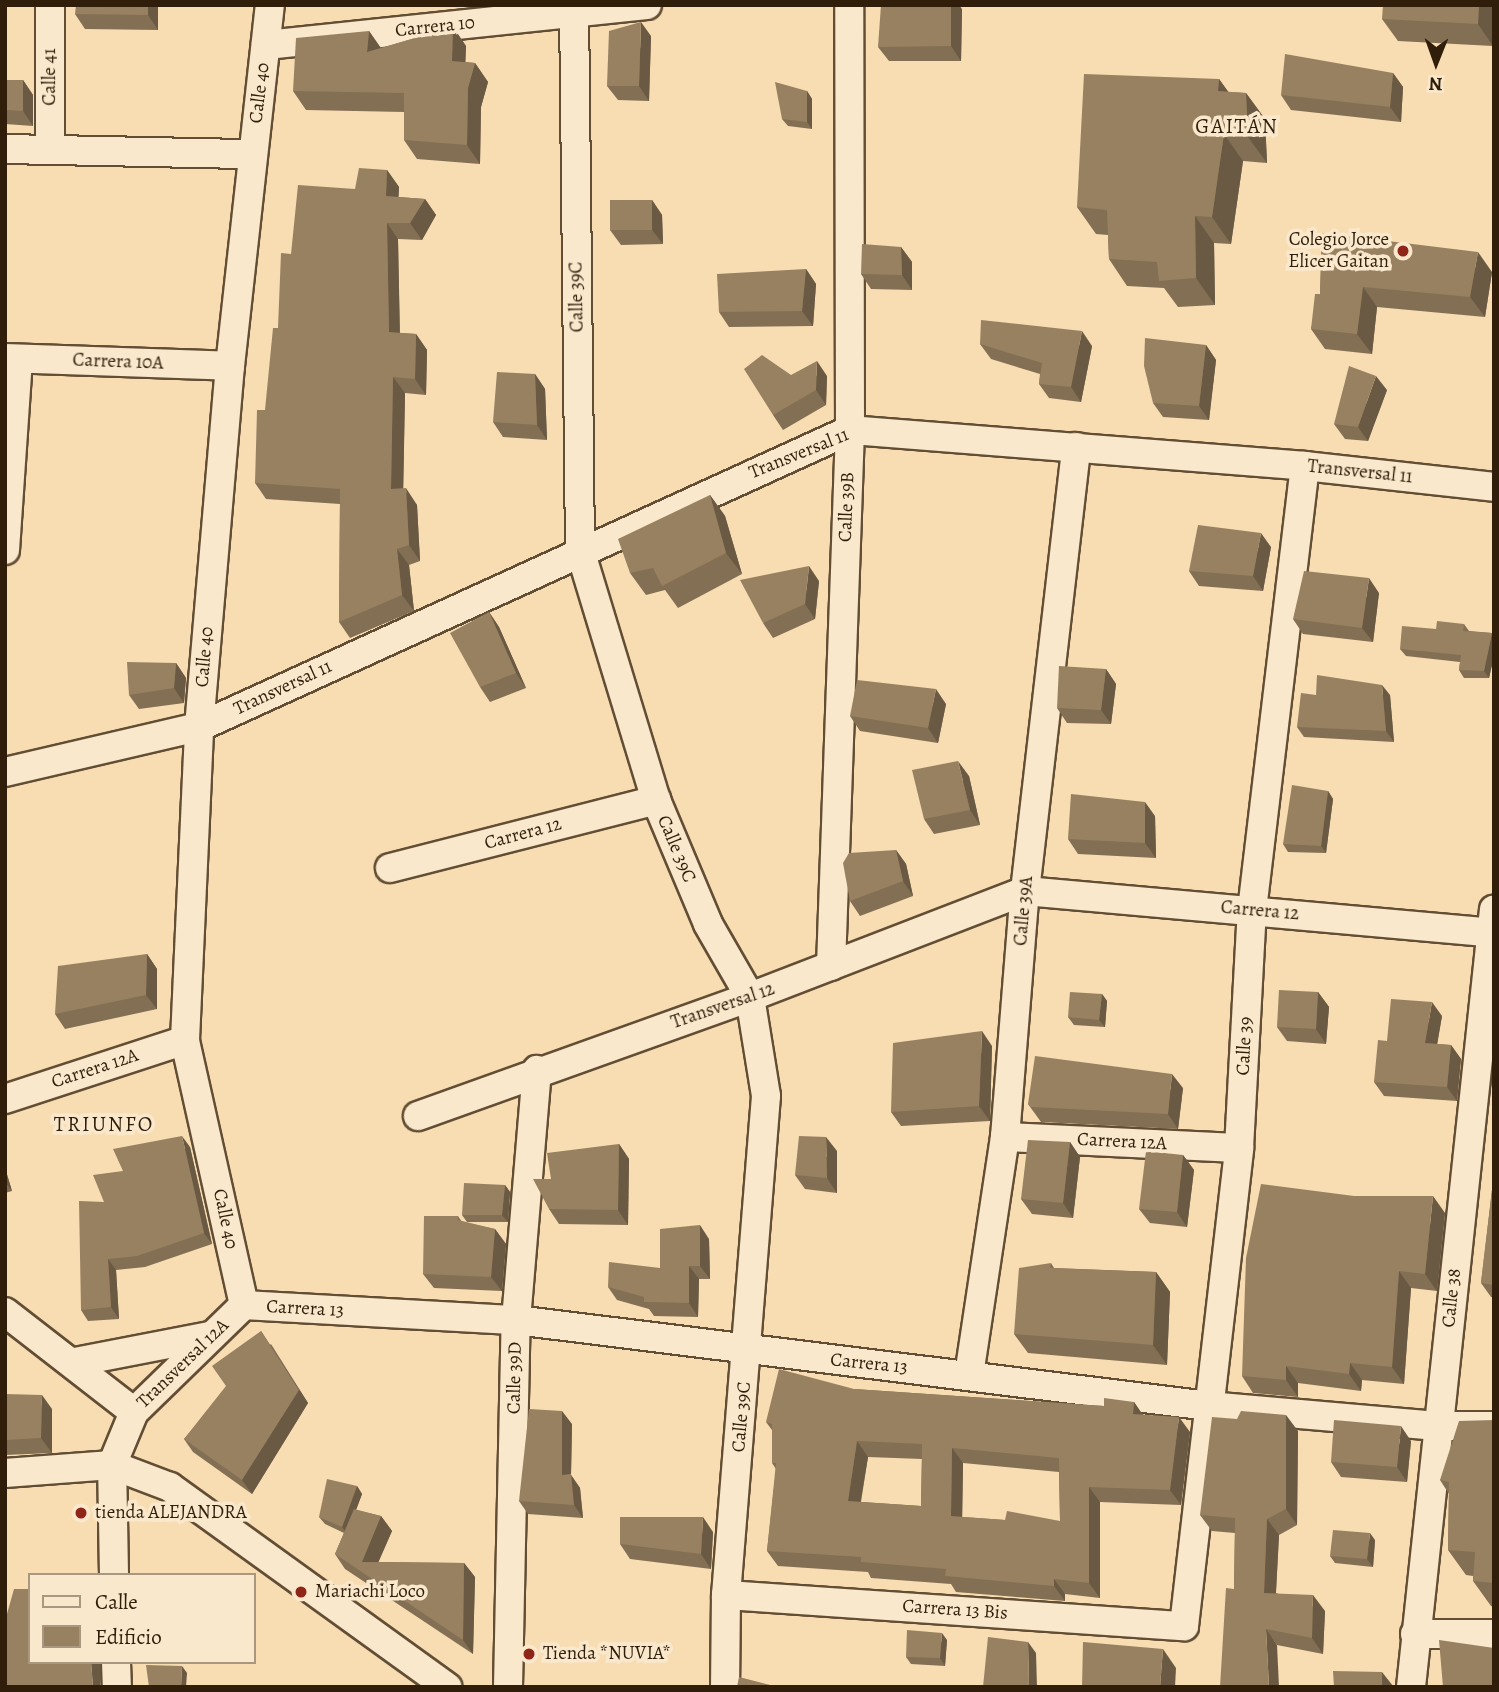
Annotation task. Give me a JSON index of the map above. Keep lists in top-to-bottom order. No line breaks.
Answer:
{"streets":{"street":["Carrera 10","Calle 41","Calle 40","Calle 39C","Carrera 10A","Transversal 11","Calle 39B","Carrera 12","Calle 39A","Transversal 12","Calle 39","Carrera 12A","Calle 38","Carrera 13","Transversal 12A","Calle 39D","Carrera 13 Bis"]},"crossings":[["Carrera 10","Calle 40"],["Carrera 10","Calle 39C"],["Calle 40","Carrera 10A"],["Calle 40","Transversal 11"],["Calle 40","Carrera 12A"],["Calle 40","Carrera 13"],["Calle 40","Transversal 12A"],["Calle 39C","Transversal 11"],["Calle 39C","Carrera 12"],["Calle 39C","Transversal 12"],["Calle 39C","Carrera 13"],["Calle 39C","Carrera 13 Bis"],["Transversal 11","Calle 39B"],["Transversal 11","Calle 39A"],["Transversal 11","Calle 39"],["Calle 39B","Transversal 12"],["Carrera 12","Calle 39A"],["Carrera 12","Transversal 12"],["Carrera 12","Calle 39"],["Carrera 12","Calle 38"],["Calle 39A","Transversal 12"],["Calle 39A","Carrera 12A"],["Calle 39A","Carrera 13"],["Transversal 12","Calle 39D"],["Calle 39","Carrera 12A"],["Calle 39","Carrera 13"],["Calle 39","Carrera 13 Bis"],["Calle 38","Carrera 13"],["Carrera 13","Transversal 12A"],["Carrera 13","Calle 39D"]],"districts":["GAITÁN","TRIUNFO"],"places":["Colegio Jorce Elicer Gaitan","tienda ALEJANDRA","Mariachi Loco","Tienda *NUVIA*"],"legend":["Calle","Edificio"],"north":"bottom"}
